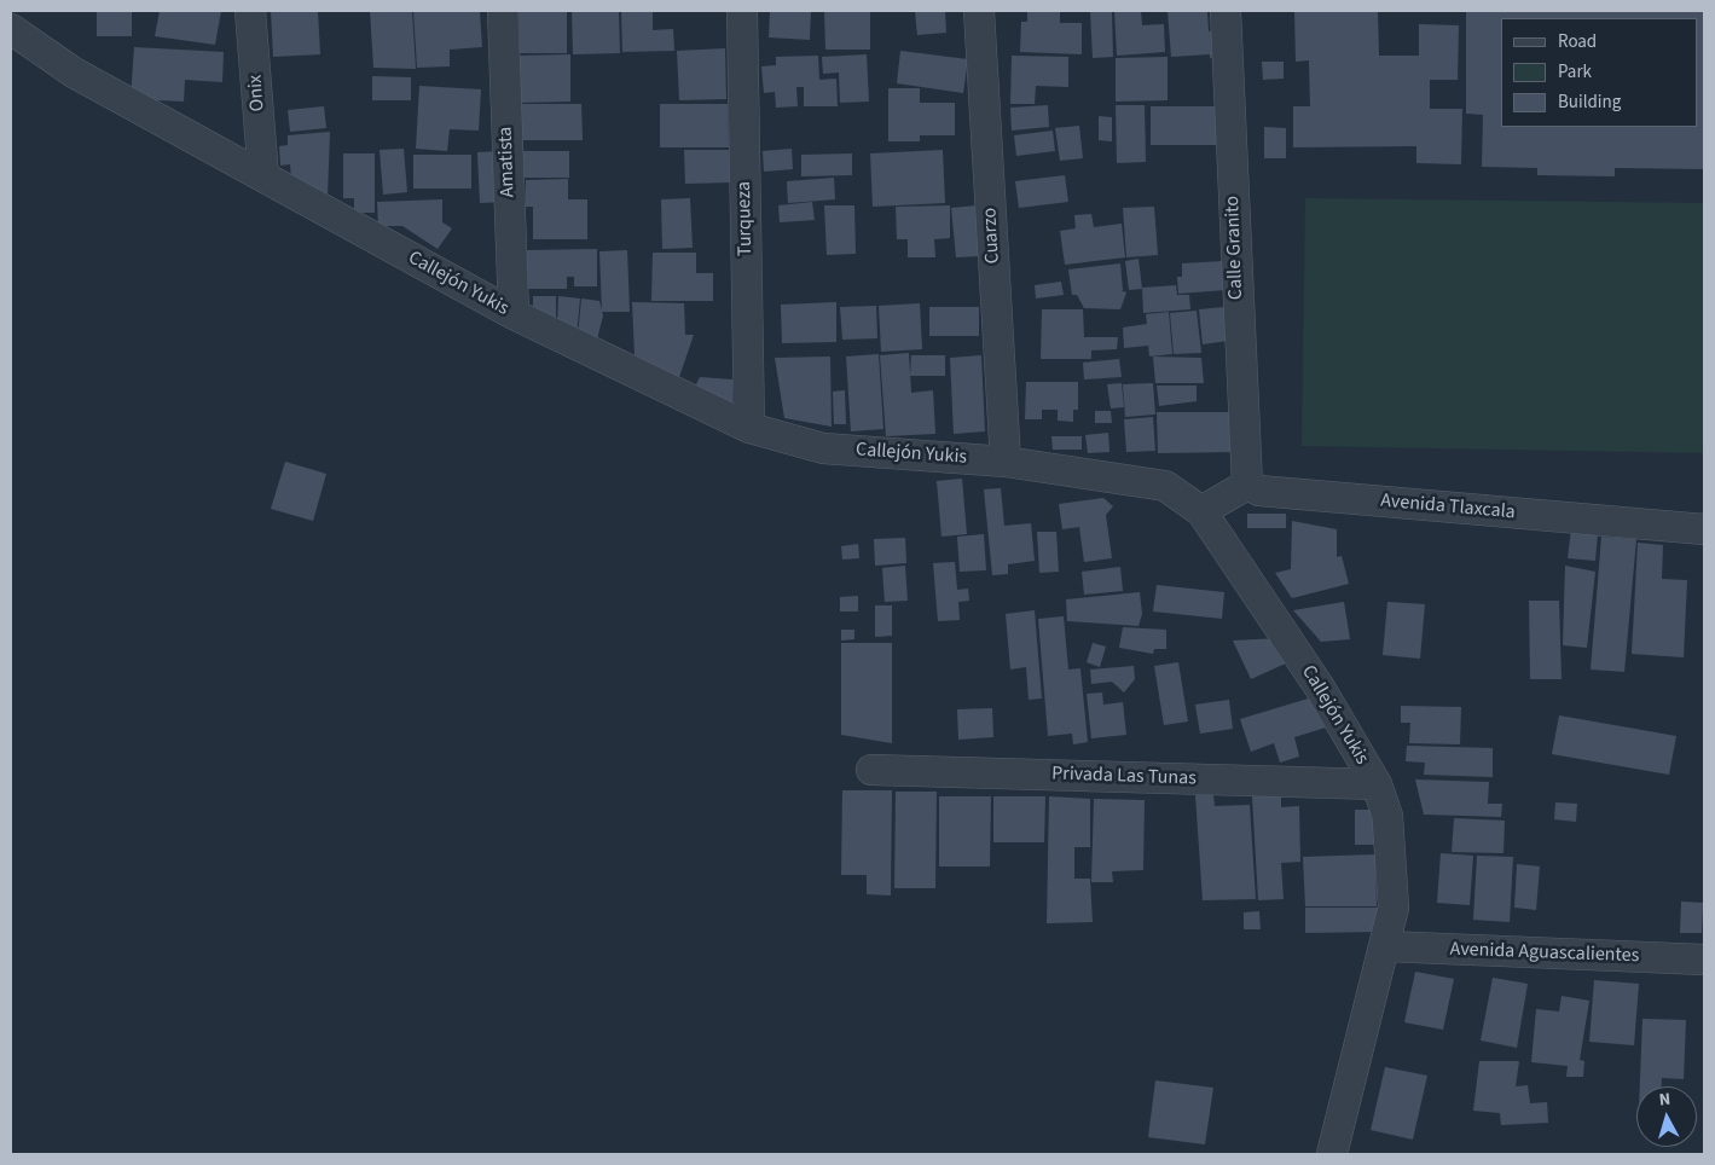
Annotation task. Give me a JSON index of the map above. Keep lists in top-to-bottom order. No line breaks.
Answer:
{"streets":{"street":["Onix","Amatista","Turqueza","Cuarzo","Calle Granito","Callejón Yukis","Avenida Tlaxcala","Privada Las Tunas","Avenida Aguascalientes"]},"crossings":[["Onix","Callejón Yukis"],["Amatista","Callejón Yukis"],["Turqueza","Callejón Yukis"],["Cuarzo","Callejón Yukis"],["Calle Granito","Avenida Tlaxcala"],["Callejón Yukis","Privada Las Tunas"],["Callejón Yukis","Avenida Aguascalientes"]],"legend":["Road","Park","Building"],"north":"top"}
